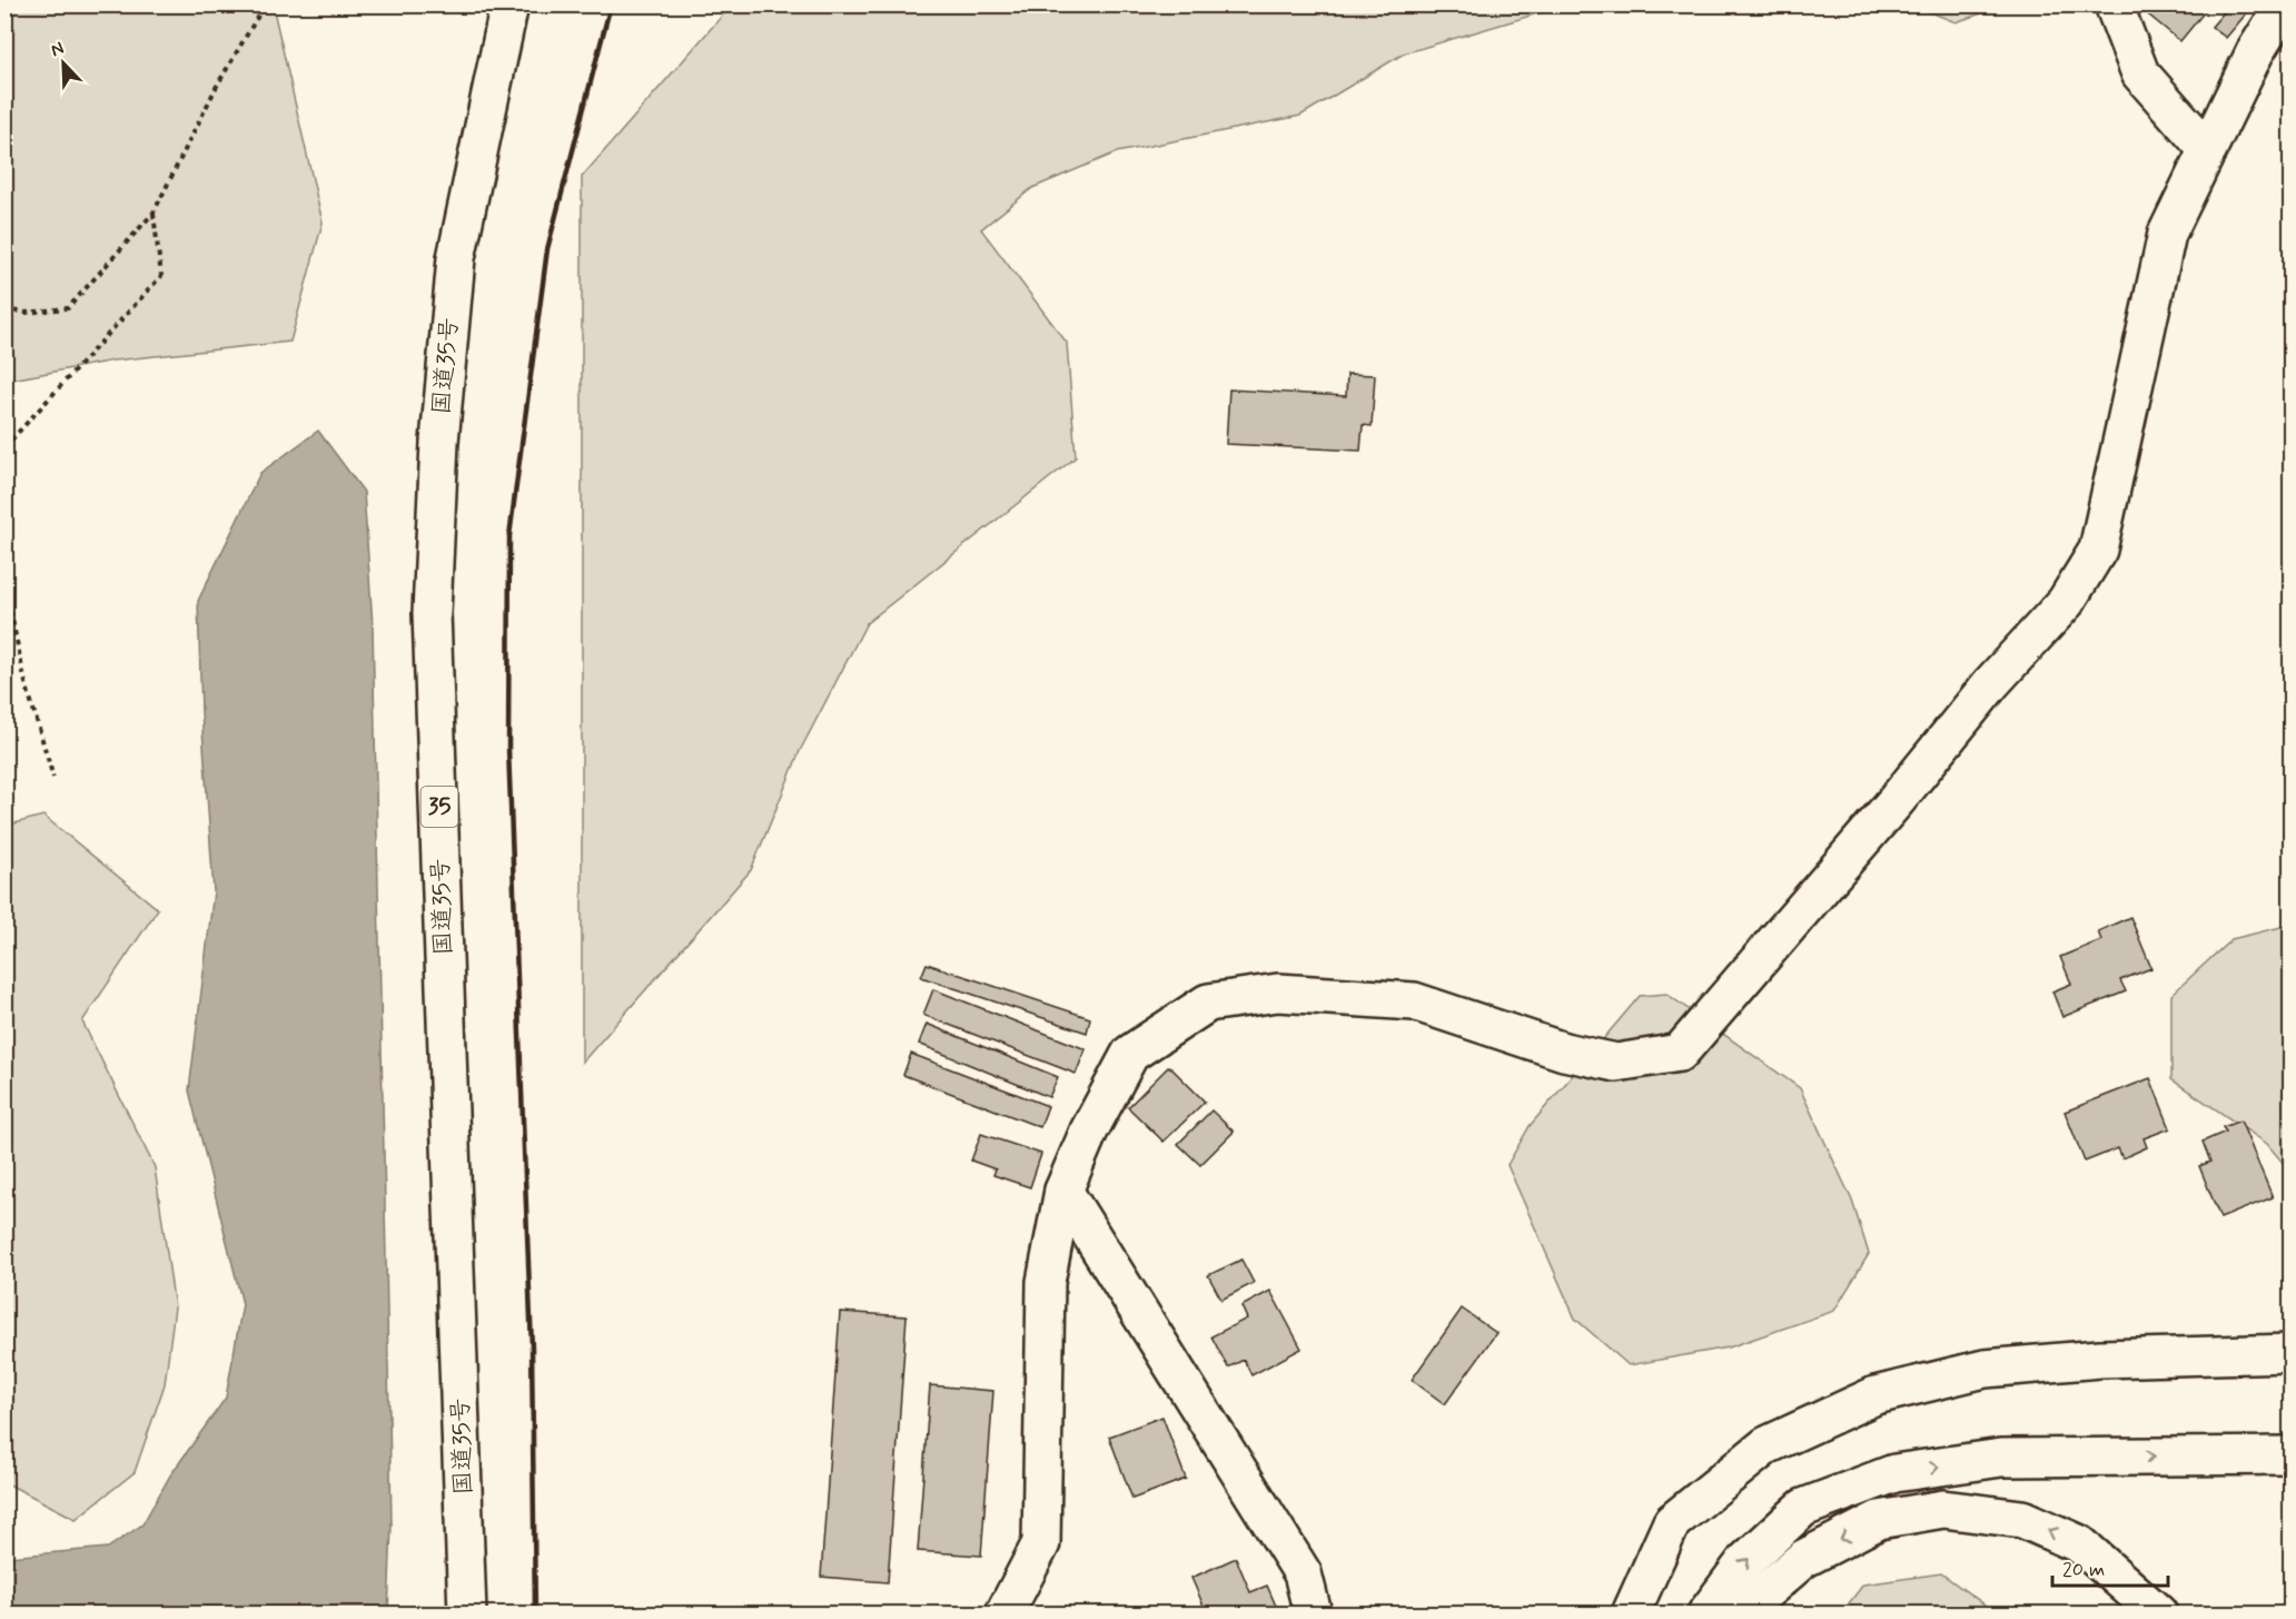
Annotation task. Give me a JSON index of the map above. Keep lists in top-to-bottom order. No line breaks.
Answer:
{"streets":{"main road":["国道35号","35"]},"scale_bar":"20 m","north":"top left"}
